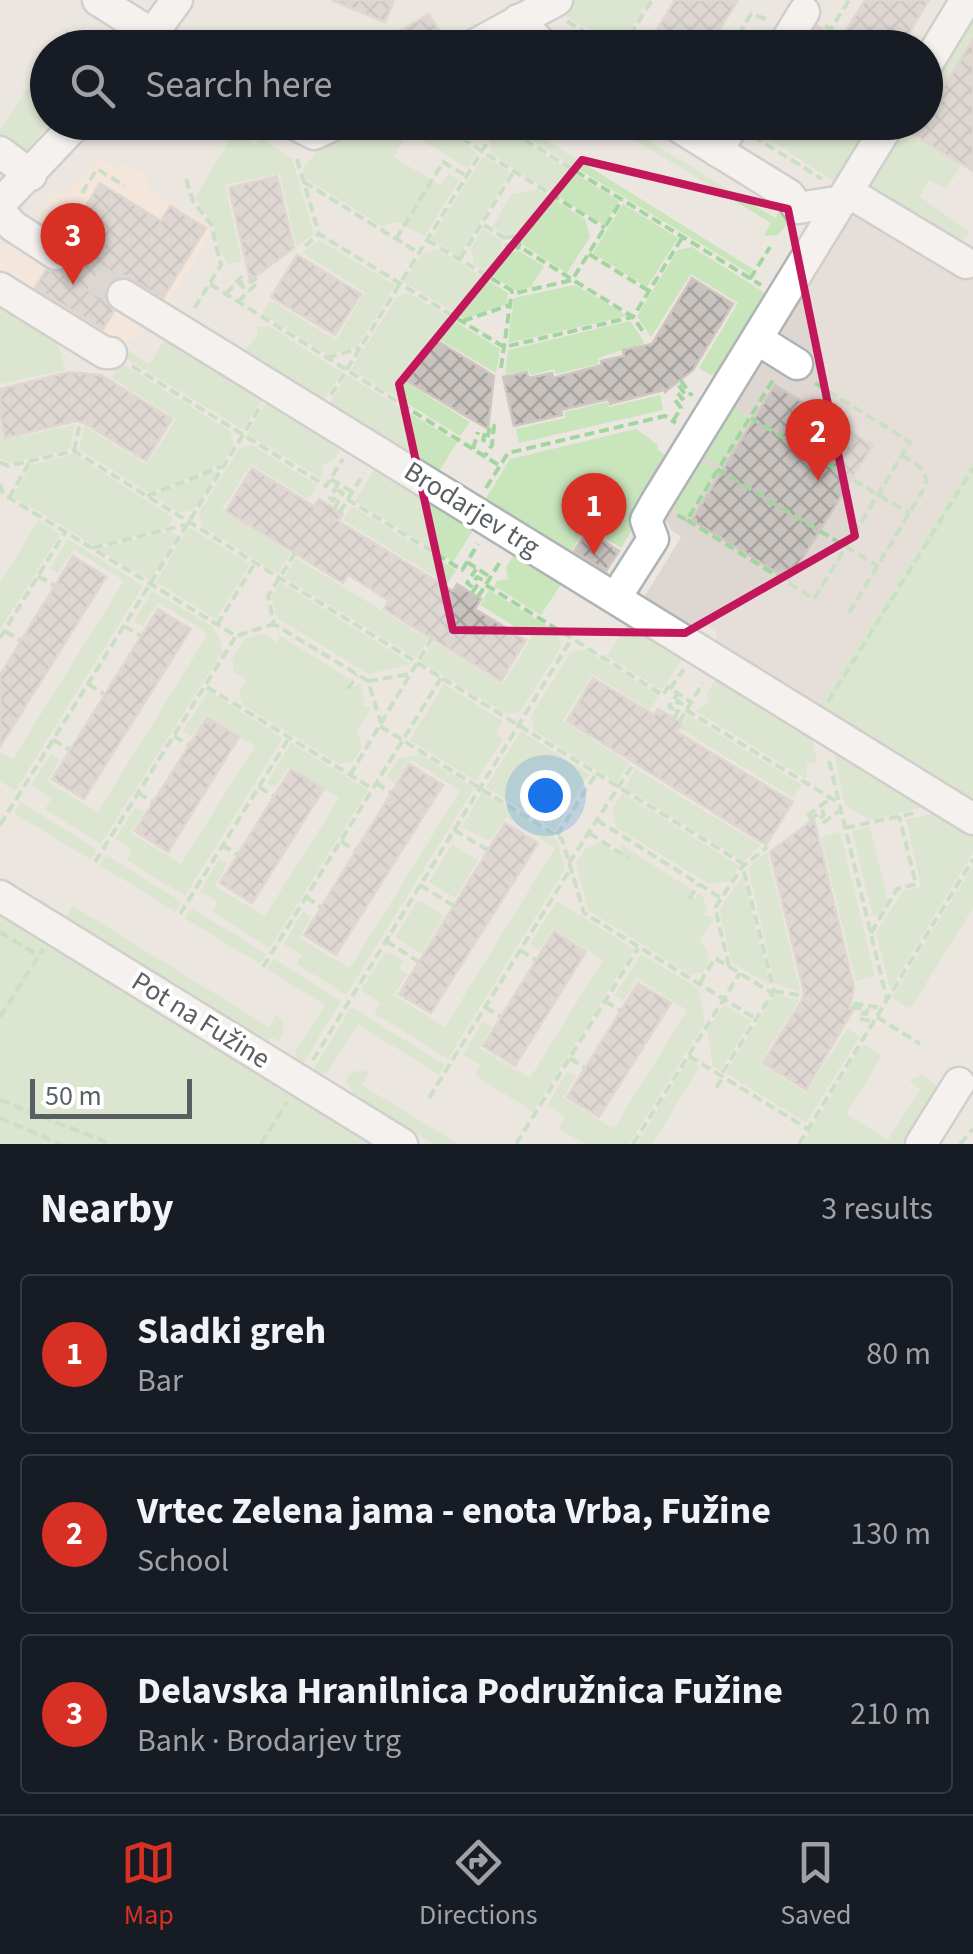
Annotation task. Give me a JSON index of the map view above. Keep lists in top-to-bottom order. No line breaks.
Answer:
{"streets":{"street":["Brodarjev trg","Pot na Fužine"]},"scale_bar":"50 m","page":{"search":"Search here","pins":["3","2","1"],"scale":"50 m","heading":["Nearby","3 results"],"list":[{"mark":"1","name":"Sladki greh","note":"Bar","value":"80 m"},{"mark":"2","name":"Vrtec Zelena jama - enota Vrba, Fužine","note":"School","value":"130 m"},{"mark":"3","name":"Delavska Hranilnica Podružnica Fužine","note":"Bank · Brodarjev trg","value":"210 m"}],"nav":["Map","Directions","Saved"]}}
